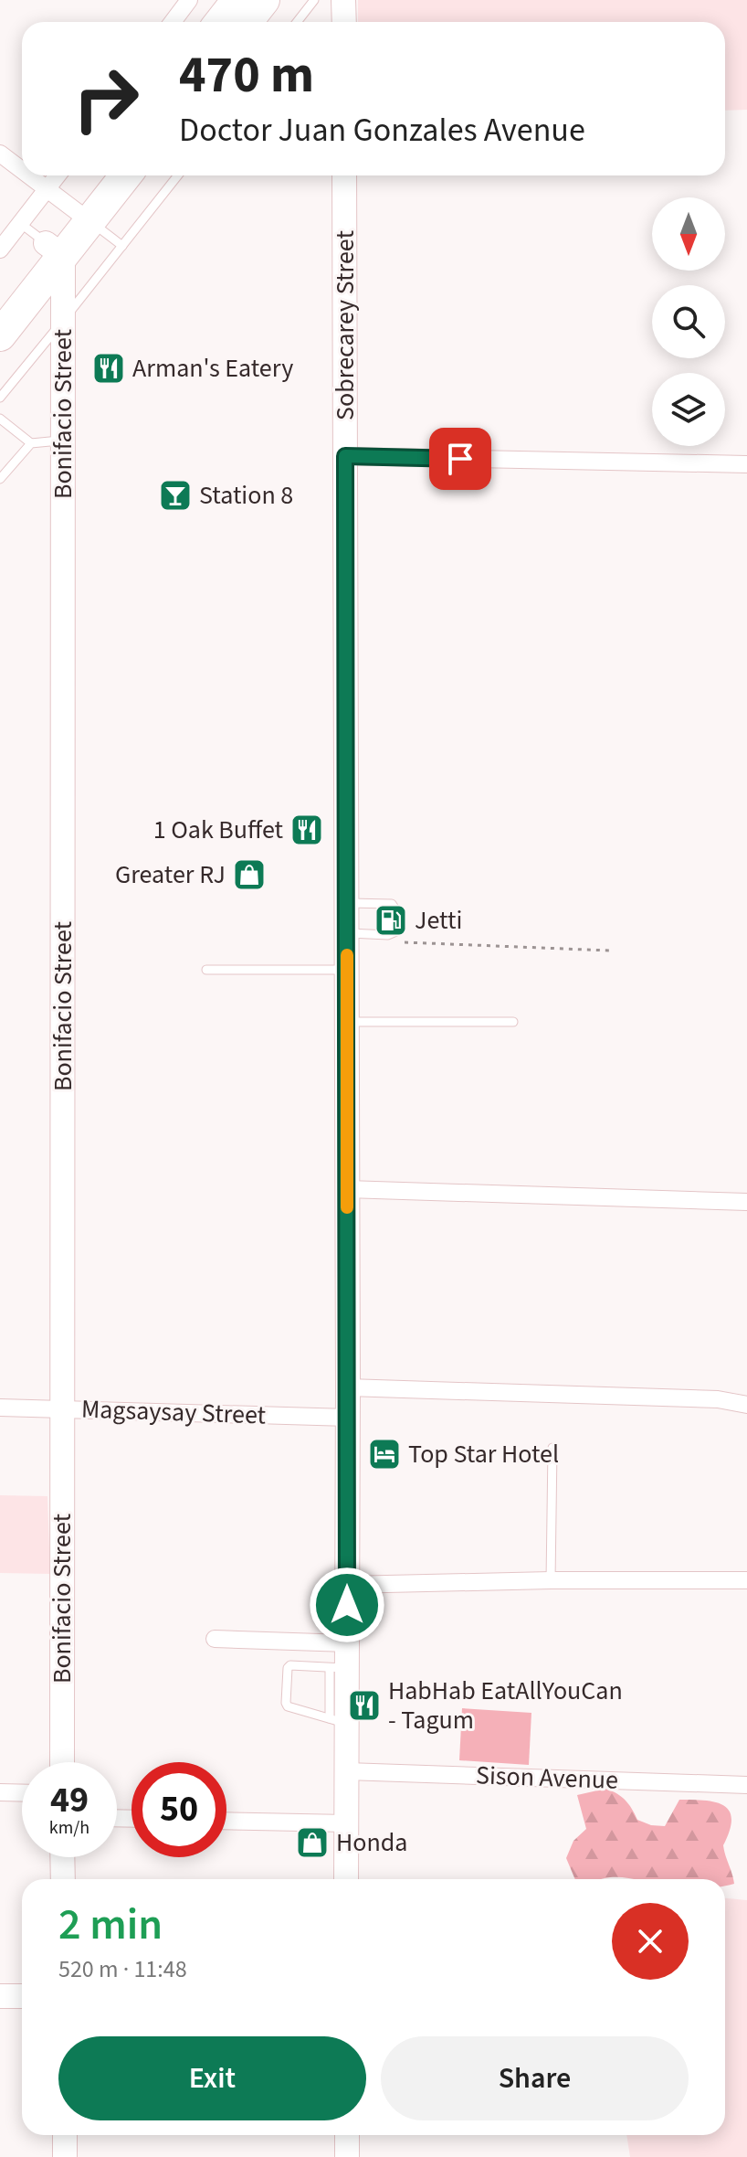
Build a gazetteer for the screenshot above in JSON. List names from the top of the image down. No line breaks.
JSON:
{"streets":{"main road":["Sobrecarey Street","Bonifacio Street"],"street":["Magsaysay Street","Sison Avenue"]},"crossings":[["Sobrecarey Street","Magsaysay Street"],["Sobrecarey Street","Sison Avenue"],["Bonifacio Street","Magsaysay Street"]],"places":{"restaurant":["Arman's Eatery","1 Oak Buffet","HabHab EatAllYouCan - Tagum"],"bar":["Station 8"],"shop":["Greater RJ","Honda"],"fuel station":["Jetti"],"hotel":["Top Star Hotel"]},"north":"bottom","page":{"turn":["470 m","Doctor Juan Gonzales Avenue"],"speed":"49 km/h","limit":"50","heading":["2 min","520 m · 11:48"],"buttons":["Exit","Share"]}}
